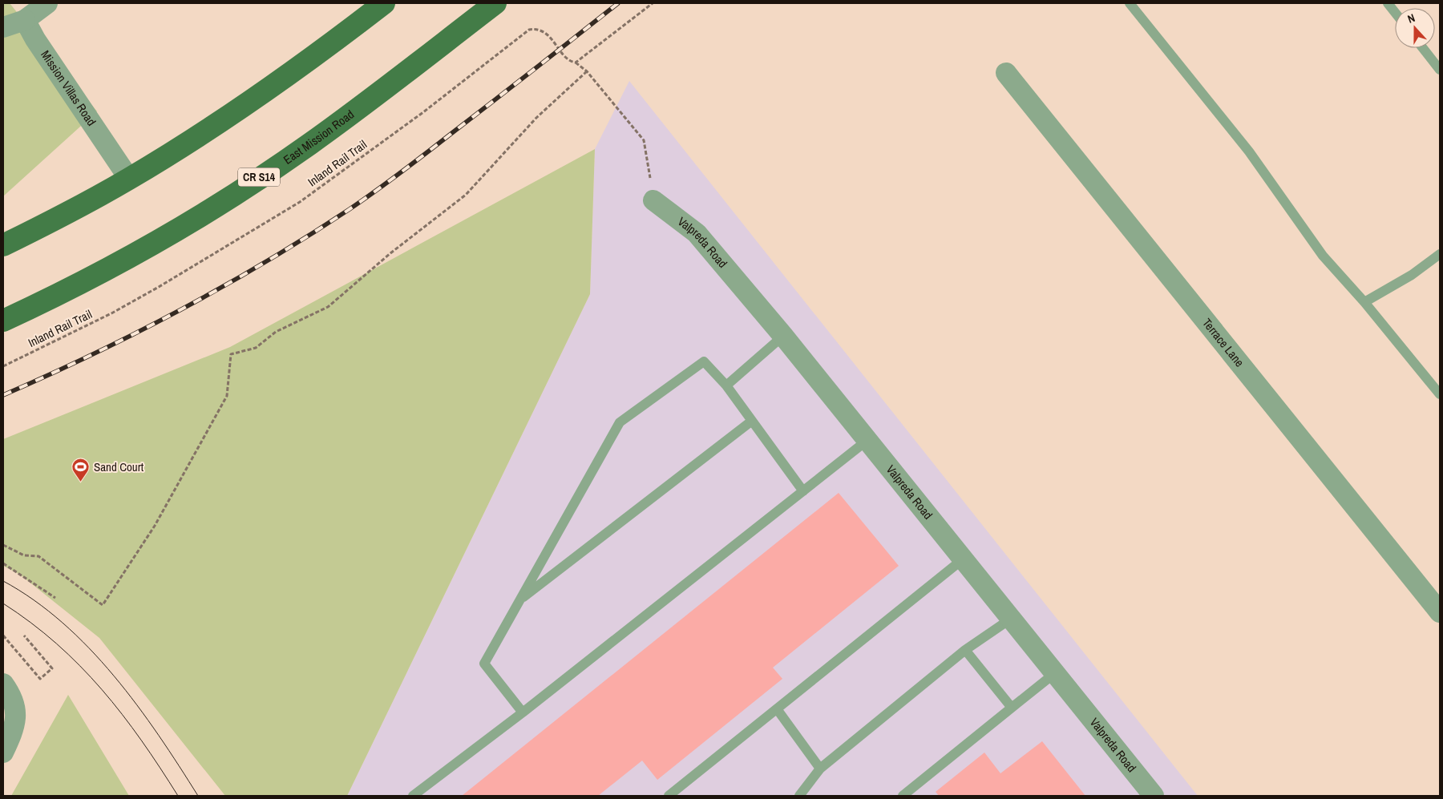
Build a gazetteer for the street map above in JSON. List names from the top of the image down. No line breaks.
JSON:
{"streets":{"main road":["East Mission Road","CR S14"],"street":["Mission Villas Road","Valpreda Road","Terrace Lane"],"path":["Inland Rail Trail"]},"crossings":[["Inland Rail Trail","Valpreda Road"]],"places":{"sports":["Sand Court"]},"north":"top"}
